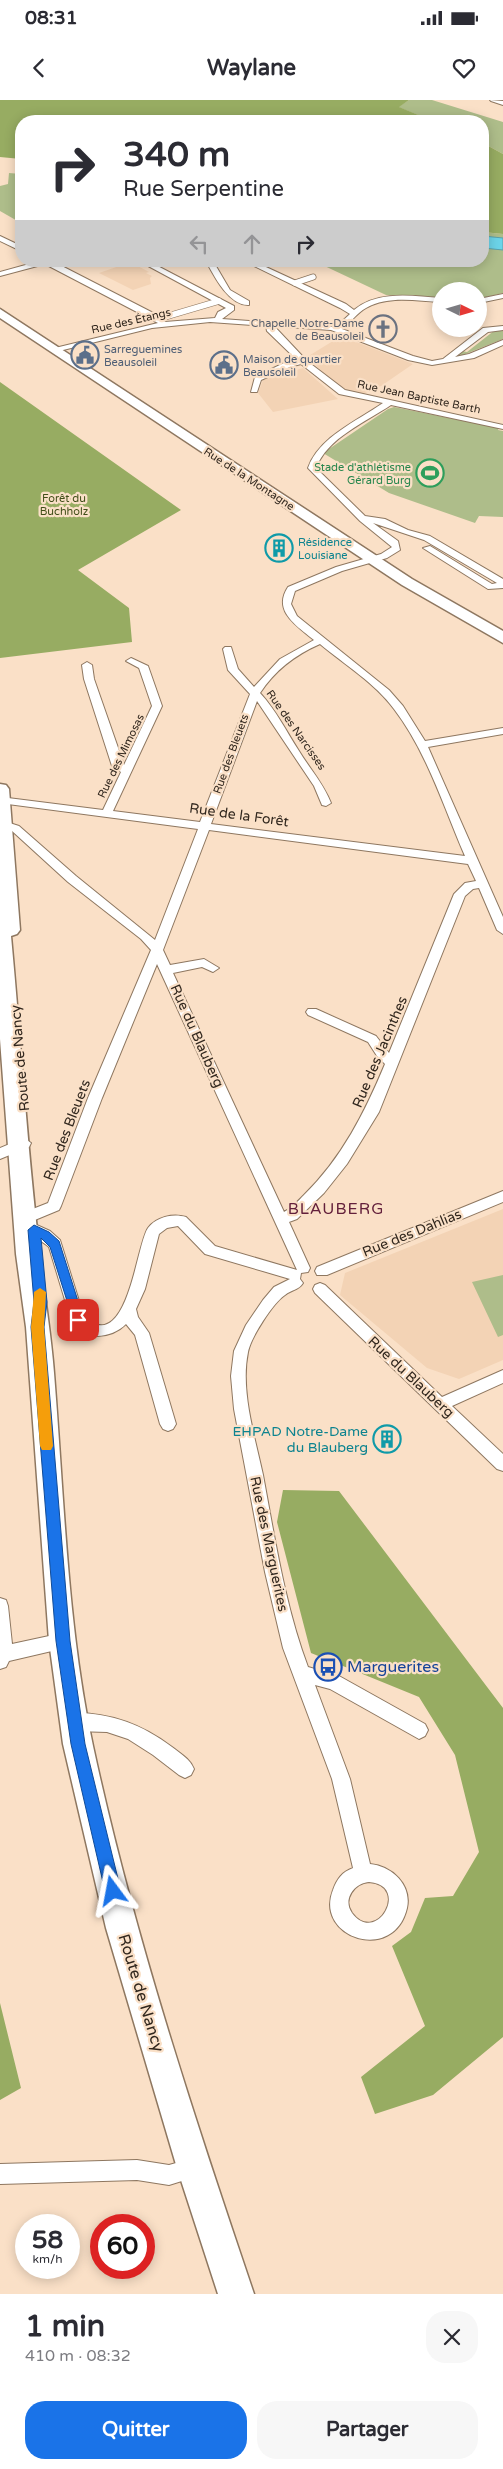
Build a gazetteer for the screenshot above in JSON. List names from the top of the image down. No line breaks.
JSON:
{"streets":{"main road":["Rue de la Montagne","Route de Nancy"],"street":["Rue des Étangs","Rue Jean Baptiste Barth","Rue des Narcisses","Rue des Bleuets","Rue des Mimosas","Rue de la Forêt","Rue du Blauberg","Rue des Jacinthes","Rue des Dahlias","Rue des Marguerites"]},"crossings":[["Rue des Étangs","Rue Jean Baptiste Barth"],["Rue des Étangs","Rue de la Montagne"],["Rue des Narcisses","Rue des Bleuets"],["Rue des Bleuets","Rue de la Forêt"],["Rue des Bleuets","Rue du Blauberg"],["Rue des Bleuets","Route de Nancy"],["Rue des Mimosas","Rue de la Forêt"],["Rue de la Forêt","Route de Nancy"],["Rue du Blauberg","Rue des Jacinthes"],["Rue du Blauberg","Route de Nancy"],["Rue du Blauberg","Rue des Dahlias"],["Rue du Blauberg","Rue des Marguerites"],["Rue des Dahlias","Rue des Marguerites"]],"districts":["BLAUBERG"],"parks":["Forêt du Buchholz"],"places":{"church":["Chapelle Notre-Dame de Beausoleil"],"public building":["Sarreguemines Beausoleil","Maison de quartier Beausoleil"],"sports":["Stade d'athlétisme Gérard Burg"],"building":["Résidence Louisiane","EHPAD Notre-Dame du Blauberg"],"bus stop":["Marguerites"]},"north":"right","page":{"status":"08:31","header":"Waylane","turn":["340 m","Rue Serpentine"],"speed":"58 km/h","limit":"60","heading":["1 min","410 m · 08:32"],"buttons":["Quitter","Partager"]}}
